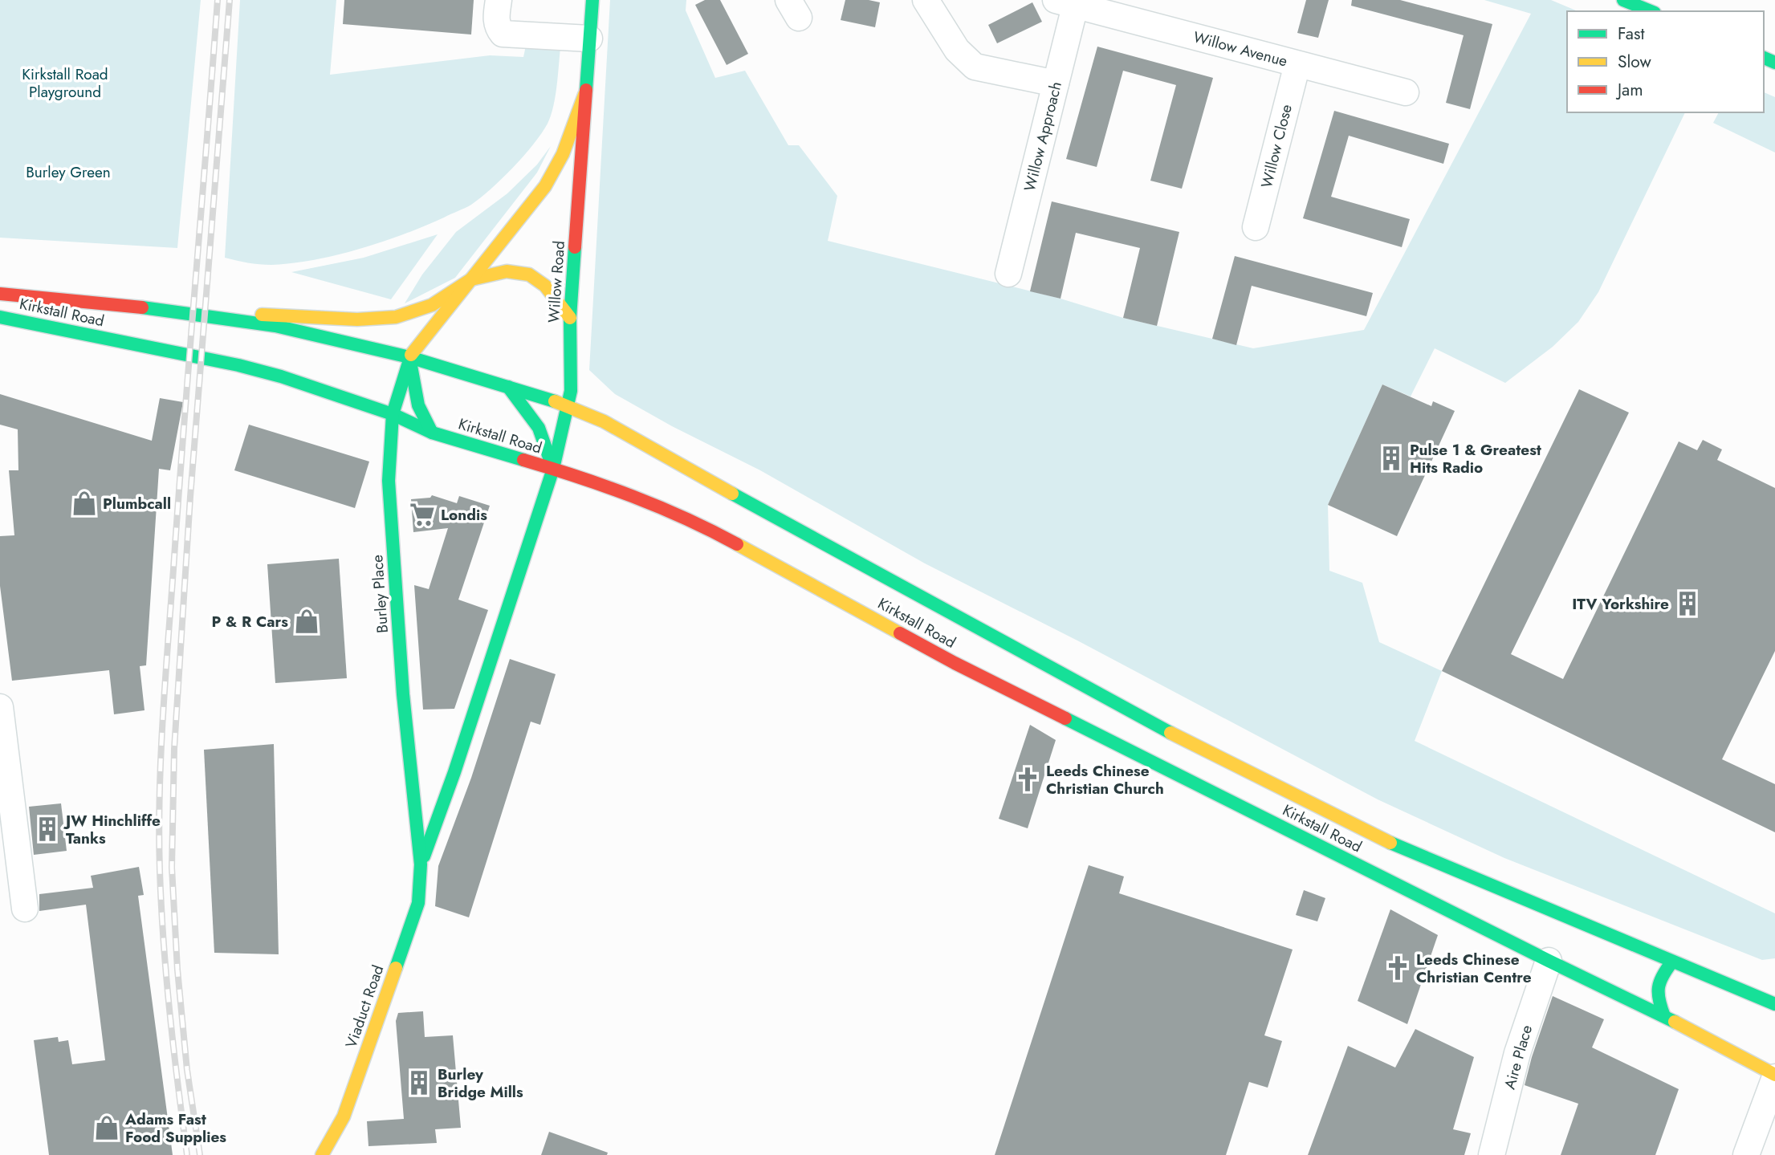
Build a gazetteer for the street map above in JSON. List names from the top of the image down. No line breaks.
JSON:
{"streets":{"main road":["Willow Road","Kirkstall Road","Burley Place","Viaduct Road"],"street":["Willow Avenue","Willow Approach","Willow Close","Aire Place"]},"crossings":[["Willow Avenue","Willow Approach"],["Willow Avenue","Willow Close"],["Willow Road","Kirkstall Road"],["Willow Road","Burley Place"],["Kirkstall Road","Burley Place"],["Kirkstall Road","Aire Place"],["Burley Place","Viaduct Road"]],"parks":["Kirkstall Road Playground","Burley Green"],"places":{"building":["Pulse 1 & Greatest Hits Radio","ITV Yorkshire","JW Hinchliffe Tanks","Burley Bridge Mills"],"shop":["Plumbcall","P & R Cars","Adams Fast Food Supplies"],"supermarket":["Londis"],"church":["Leeds Chinese Christian Church","Leeds Chinese Christian Centre"]},"legend":["Fast","Slow","Jam"]}
